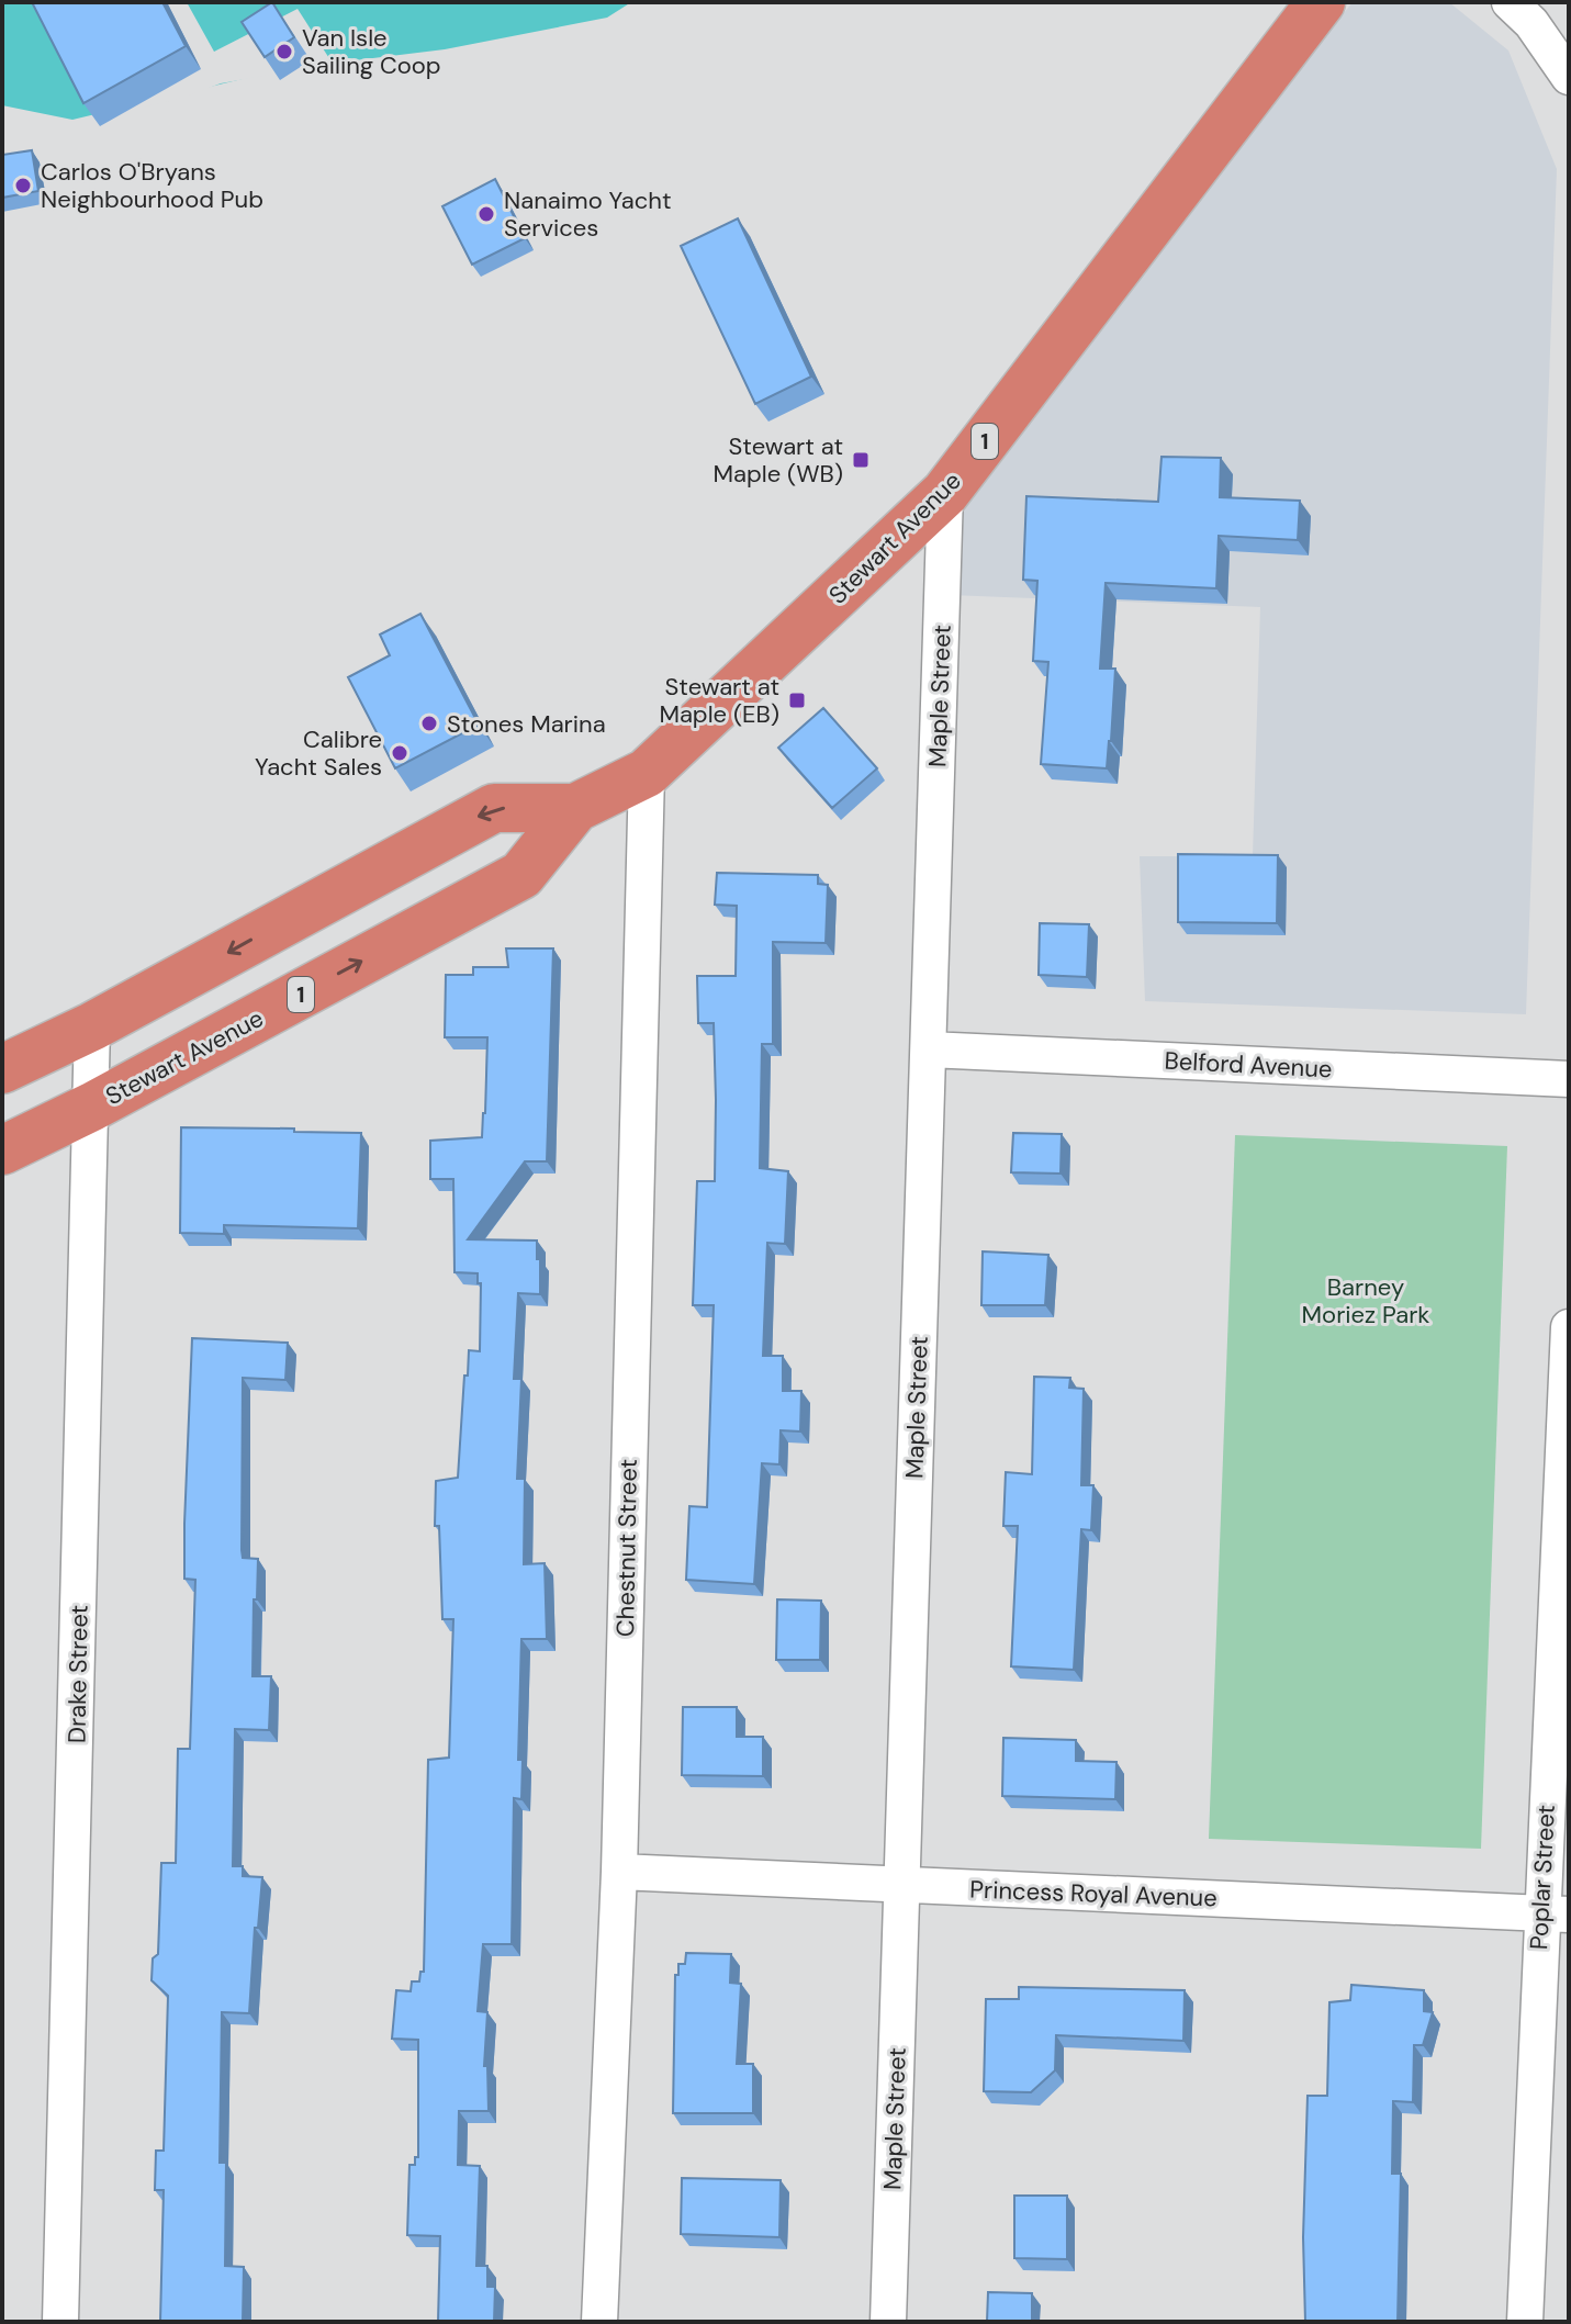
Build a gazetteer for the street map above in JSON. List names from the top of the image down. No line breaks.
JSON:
{"streets":{"highway":["1","Stewart Avenue"],"street":["Maple Street","Belford Avenue","Chestnut Street","Drake Street","Poplar Street","Princess Royal Avenue"]},"crossings":[["Stewart Avenue","Maple Street"],["Stewart Avenue","Chestnut Street"],["Stewart Avenue","Drake Street"],["Maple Street","Belford Avenue"],["Maple Street","Princess Royal Avenue"],["Chestnut Street","Princess Royal Avenue"],["Poplar Street","Princess Royal Avenue"]],"parks":["Barney Moriez Park"],"places":{"other":["Van Isle Sailing Coop","Carlos O'Bryans Neighbourhood Pub","Nanaimo Yacht Services","Stones Marina","Calibre Yacht Sales"],"transit":["Stewart at Maple (WB)","Stewart at Maple (EB)"]}}
